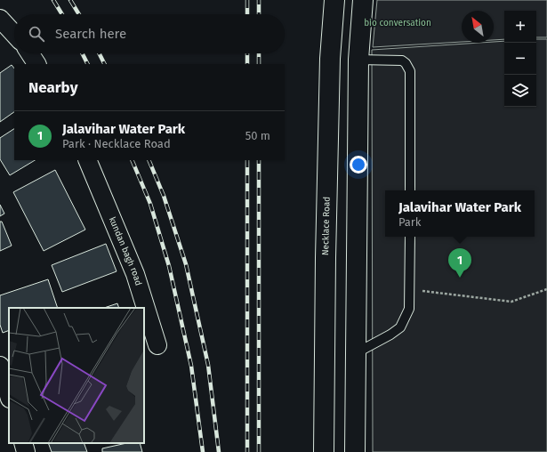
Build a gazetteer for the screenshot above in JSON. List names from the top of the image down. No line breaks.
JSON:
{"streets":{"main road":["Necklace Road"],"street":["kundan bagh road"]},"parks":["bio conversation"],"north":"top left","page":{"map_buttons":["+","−"],"search":"Search here","heading":"Nearby","list":[{"mark":"1","name":"Jalavihar Water Park","note":"Park · Necklace Road","value":"50 m"}],"popup":["Jalavihar Water Park","Park"],"pins":"1"}}
